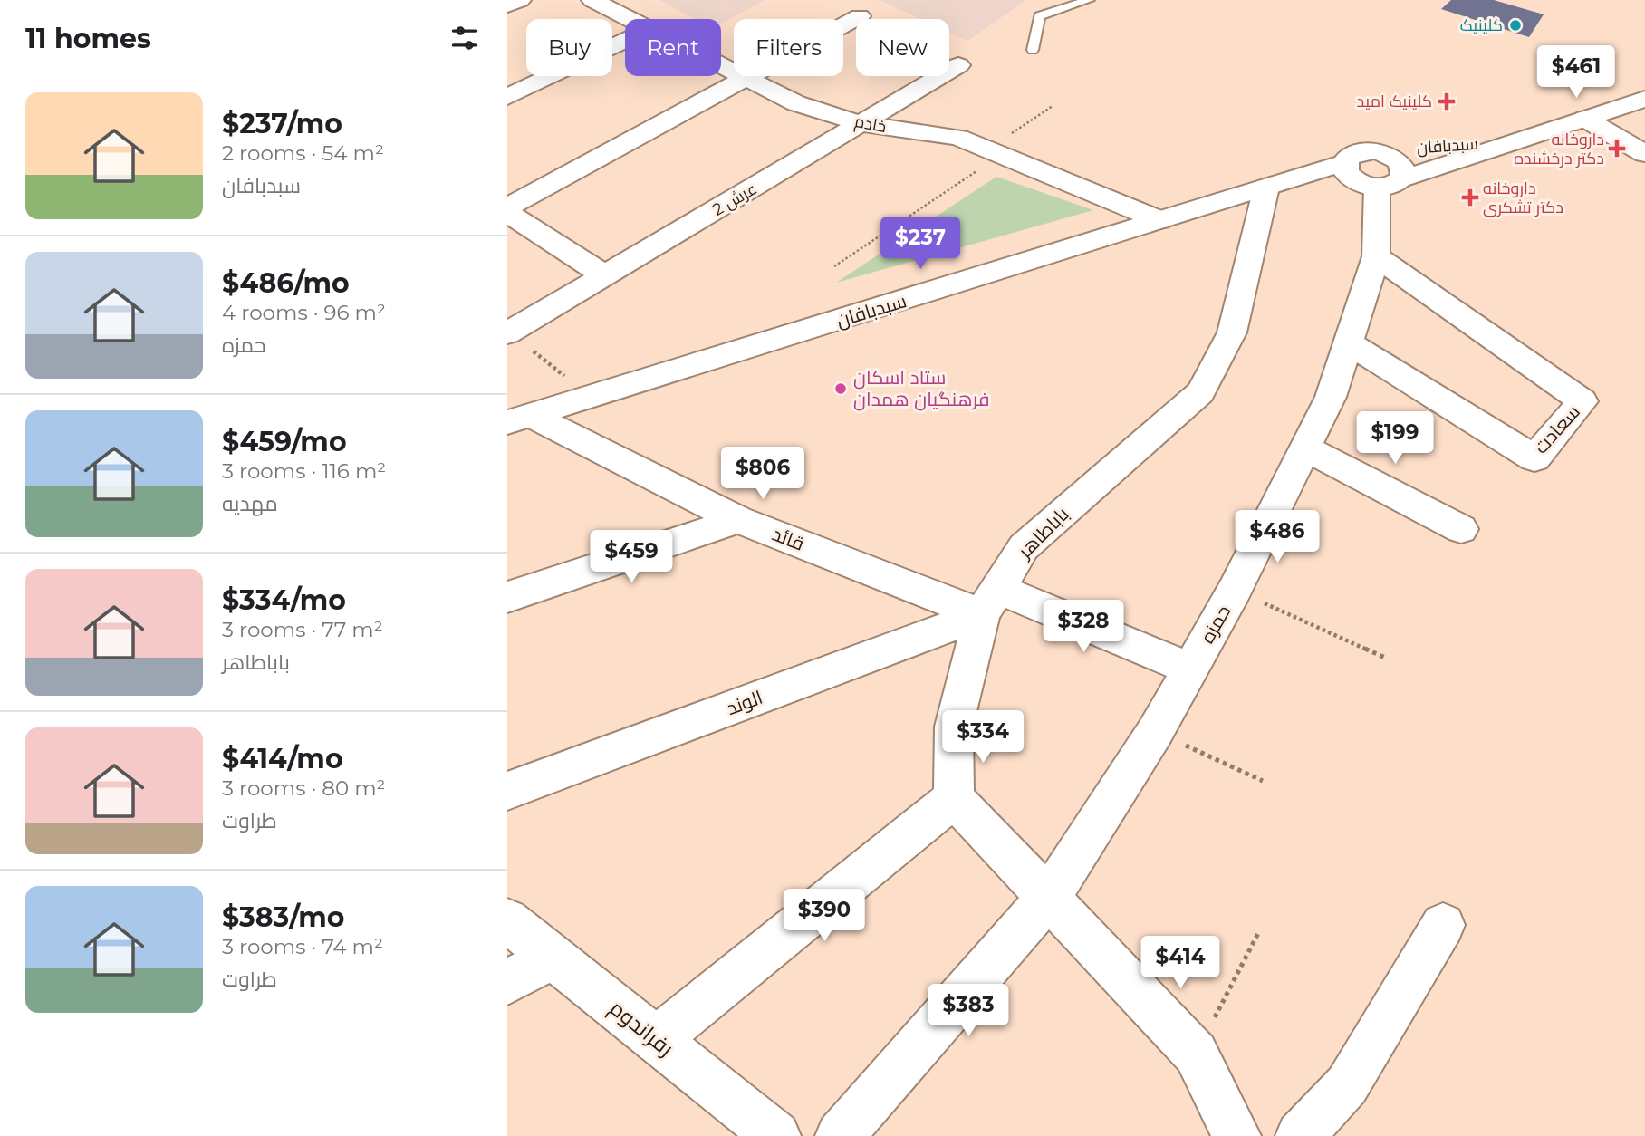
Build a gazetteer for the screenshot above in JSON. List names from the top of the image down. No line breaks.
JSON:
{"streets":{"street":["خادم","سبدبافان","عرش 2","سعادت","باباطاهر","قائد","حمزه","الوند","رفراندوم"]},"crossings":[["خادم","سبدبافان"],["خادم","عرش 2"],["سبدبافان","باباطاهر"],["سبدبافان","قائد"],["سبدبافان","حمزه"],["سعادت","حمزه"],["باباطاهر","قائد"],["باباطاهر","الوند"],["قائد","حمزه"],["قائد","الوند"]],"places":{"other":["کلینیک","ستاد اسکان فرهنگیان همدان"],"health":["کلینیک امید","داروخانه دکتر درخشنده","داروخانه دکتر تشکری"]},"page":{"heading":"11 homes","chip":["Buy","Rent","Filters","New"],"price":["$461","$237","$199","$806","$486","$459","$328","$334","$390","$414","$383"],"list":[{"name":"$237/mo","note":"2 rooms · 54 m² · سبدبافان"},{"name":"$486/mo","note":"4 rooms · 96 m² · حمزه"},{"name":"$459/mo","note":"3 rooms · 116 m² · مهدیه"},{"name":"$334/mo","note":"3 rooms · 77 m² · باباطاهر"},{"name":"$414/mo","note":"3 rooms · 80 m² · طراوت"},{"name":"$383/mo","note":"3 rooms · 74 m² · طراوت"}]}}
